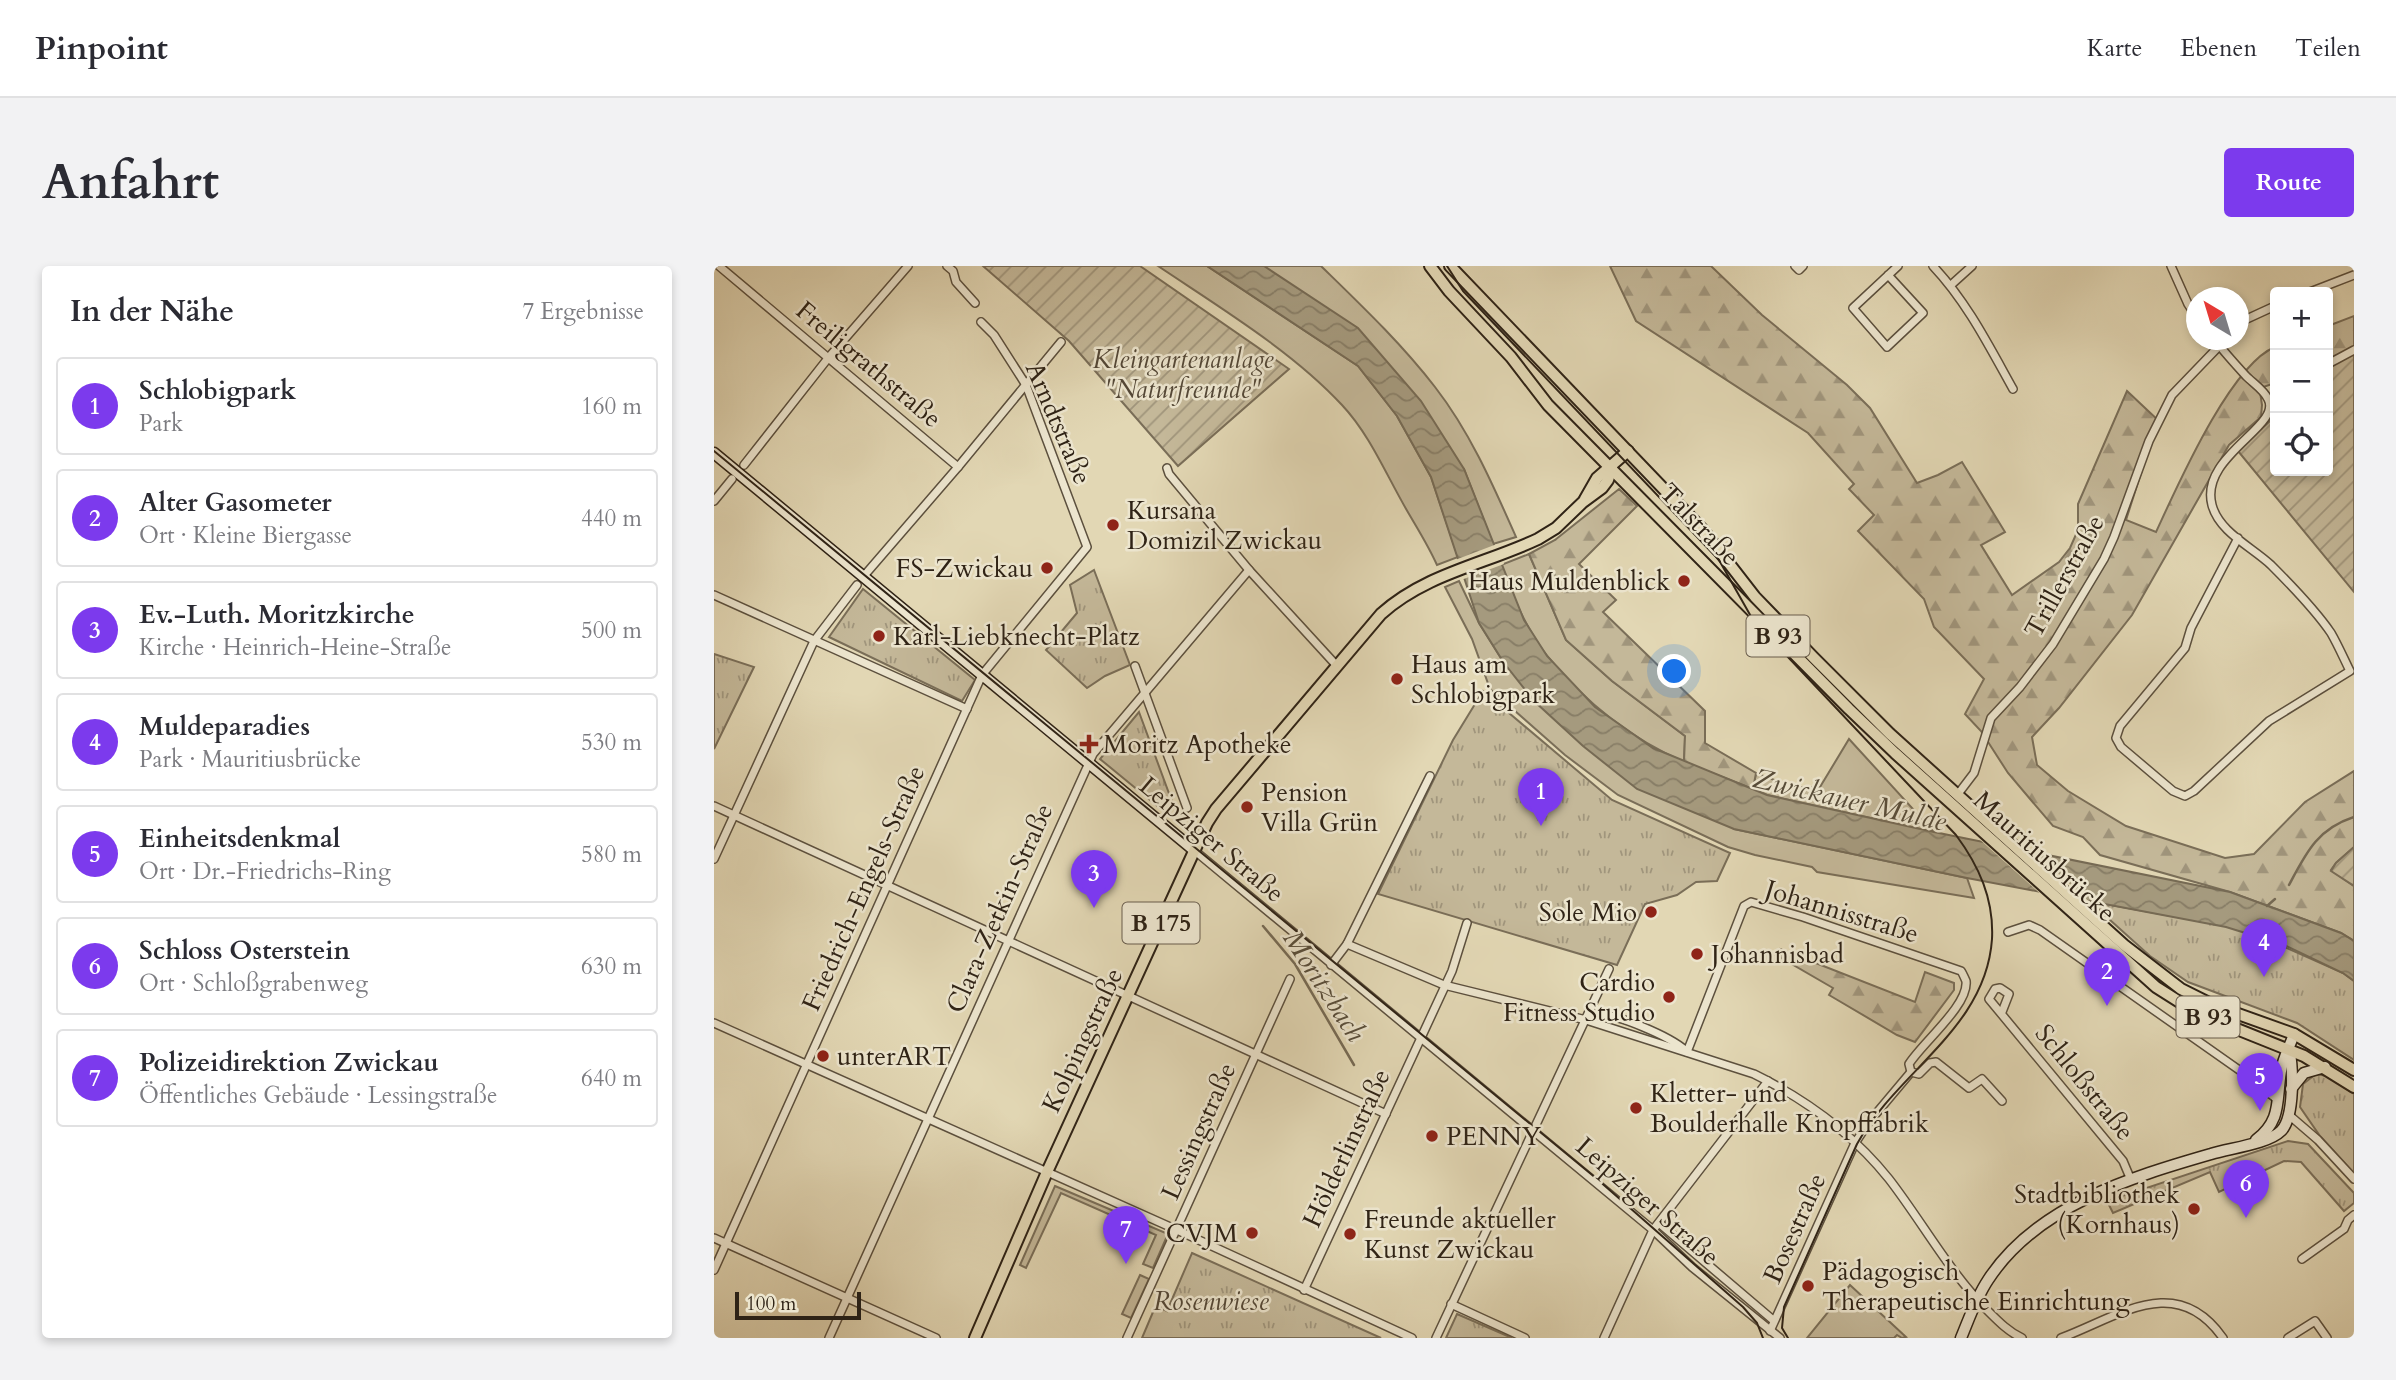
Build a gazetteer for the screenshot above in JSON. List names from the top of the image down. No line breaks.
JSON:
{"streets":{"main road":["Talstraße","B 93","Leipziger Straße","Mauritiusbrücke","B 175","Kolpingstraße"],"street":["Freiligrathstraße","Arndtstraße","Trillerstraße","Friedrich-Engels-Straße","Clara-Zetkin-Straße","Johannisstraße","Schloßstraße","Lessingstraße","Hölderlinstraße","Bosestraße"]},"crossings":[["Arndtstraße","Friedrich-Engels-Straße"],["Talstraße","Trillerstraße"],["Talstraße","Mauritiusbrücke"],["Talstraße","B 175"],["Talstraße","Kolpingstraße"],["Trillerstraße","Mauritiusbrücke"],["B 93","Mauritiusbrücke"],["Leipziger Straße","Friedrich-Engels-Straße"],["Leipziger Straße","Clara-Zetkin-Straße"],["Leipziger Straße","Kolpingstraße"],["Leipziger Straße","Hölderlinstraße"],["Leipziger Straße","Bosestraße"],["Johannisstraße","Bosestraße"],["B 175","Kolpingstraße"]],"water":["Zwickauer Mulde","Moritzbach"],"parks":["Kleingartenanlage \"Naturfreunde\"","Rosenwiese"],"places":{"other":["Kursana Domizil Zwickau","FS-Zwickau","Haus Muldenblick","Karl-Liebknecht-Platz","Haus am Schlobigpark","Pension Villa Grün","Sole Mio","Johannisbad","Cardio Fitness Studio","unterART","Kletter- und Boulderhalle Knopffabrik","PENNY","Stadtbibliothek (Kornhaus)","CVJM","Freunde aktueller Kunst Zwickau","Pädagogisch Therapeutische Einrichtung"],"health":["Moritz Apotheke"]},"scale_bar":"100 m","north":"top left","page":{"header":"Pinpoint","nav":["Karte","Ebenen","Teilen"],"buttons":"Route","title":"Anfahrt","heading":["In der Nähe","7 Ergebnisse"],"map_buttons":["+","−"],"list":[{"mark":"1","name":"Schlobigpark","note":"Park","value":"160 m"},{"mark":"2","name":"Alter Gasometer","note":"Ort · Kleine Biergasse","value":"440 m"},{"mark":"3","name":"Ev.-Luth. Moritzkirche","note":"Kirche · Heinrich-Heine-Straße","value":"500 m"},{"mark":"4","name":"Muldeparadies","note":"Park · Mauritiusbrücke","value":"530 m"},{"mark":"5","name":"Einheitsdenkmal","note":"Ort · Dr.-Friedrichs-Ring","value":"580 m"},{"mark":"6","name":"Schloss Osterstein","note":"Ort · Schloßgrabenweg","value":"630 m"},{"mark":"7","name":"Polizeidirektion Zwickau","note":"Öffentliches Gebäude · Lessingstraße","value":"640 m"}],"pins":["1","3","4","2","5","6","7"],"scale":"100 m"}}
